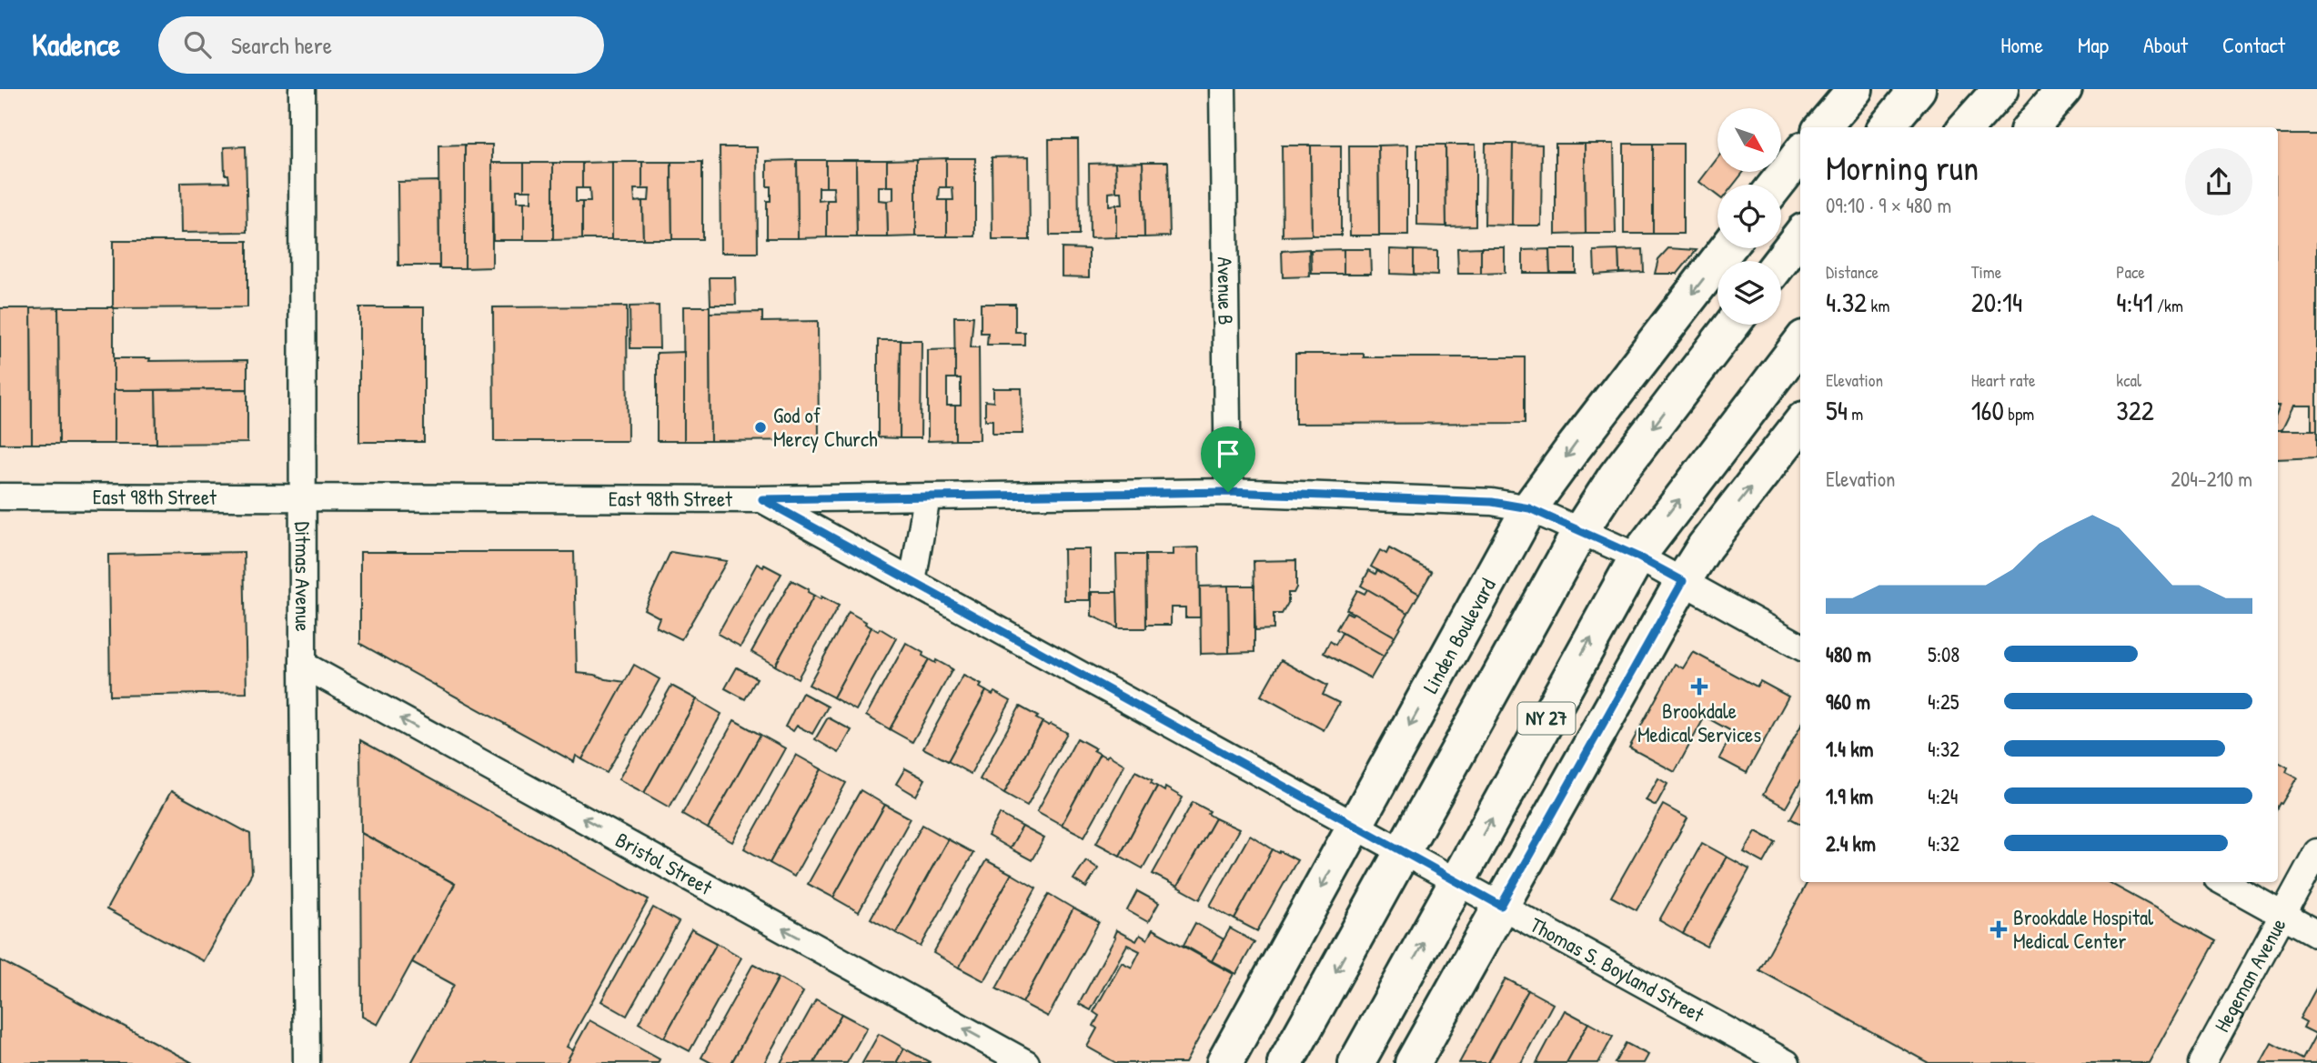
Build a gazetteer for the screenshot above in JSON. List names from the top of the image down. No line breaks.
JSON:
{"streets":{"main road":["Linden Boulevard","NY 27"],"street":["Avenue B","East 98th Street","Ditmas Avenue","Bristol Street","Thomas S. Boyland Street","Hegeman Avenue"]},"crossings":[["Avenue B","East 98th Street"],["East 98th Street","Ditmas Avenue"],["East 98th Street","Linden Boulevard"],["East 98th Street","NY 27"],["East 98th Street","Thomas S. Boyland Street"],["Ditmas Avenue","Bristol Street"],["Linden Boulevard","Thomas S. Boyland Street"],["NY 27","Thomas S. Boyland Street"]],"one_way":["Bristol Street"],"places":{"other":["God of Mercy Church"],"health":["Brookdale Medical Services","Brookdale Hospital Medical Center"]},"north":"bottom right","page":{"header":"Kadence","search":"Search here","nav":["Home","Map","About","Contact"],"heading":["Morning run","09:10 · 9 × 480 m"],"stats":[["Distance","4.32 km"],["Time","20:14"],["Pace","4:41 /km"],["Elevation","54 m"],["Heart rate","160 bpm"],["kcal","322"]],"chart":["Elevation","204–210 m"],"list":[{"name":"480 m","note":"5:08"},{"name":"960 m","note":"4:25"},{"name":"1.4 km","note":"4:32"},{"name":"1.9 km","note":"4:24"},{"name":"2.4 km","note":"4:32"}]}}
